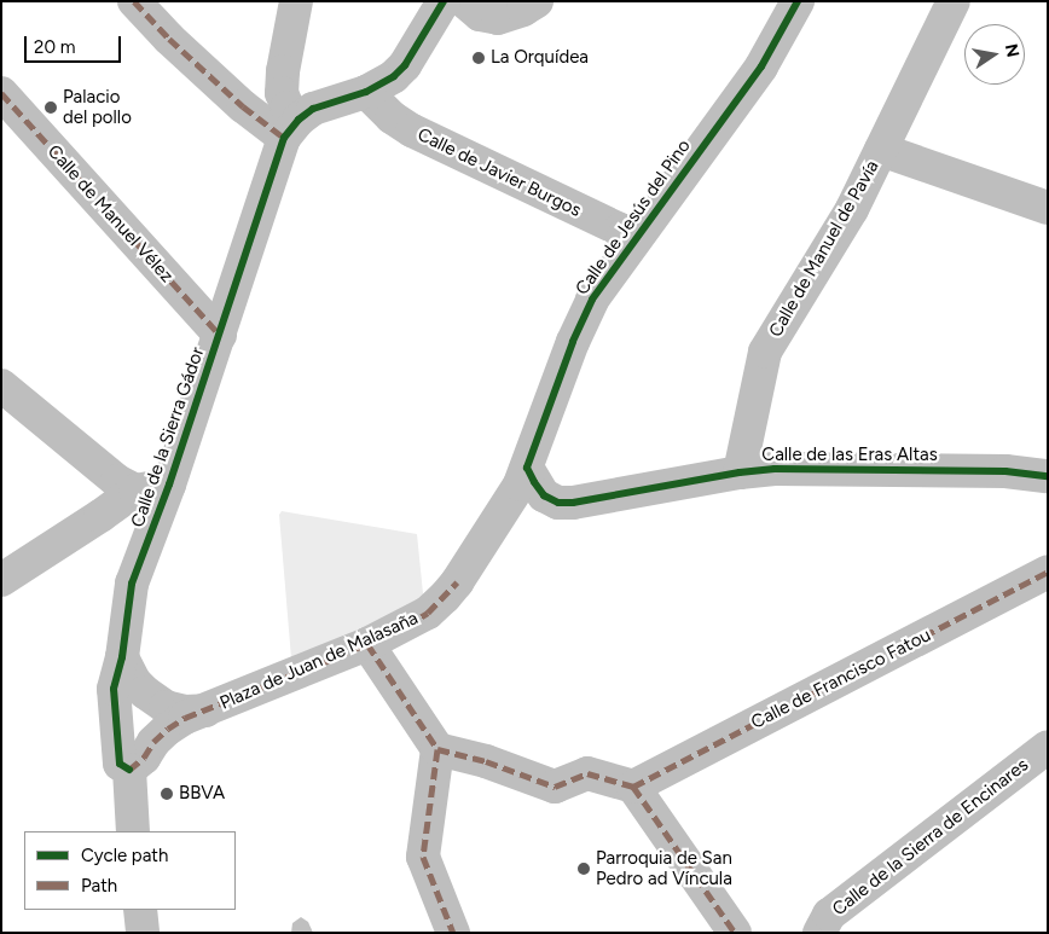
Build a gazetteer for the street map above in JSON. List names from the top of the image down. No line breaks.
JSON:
{"streets":{"street":["Calle de Javier Burgos","Calle de Manuel Vélez","Calle de Jesús del Pino","Calle de Manuel de Pavía","Calle de la Sierra Gádor","Calle de las Eras Altas","Plaza de Juan de Malasaña","Calle de Francisco Fatou","Calle de la Sierra de Encinares"]},"crossings":[["Calle de Javier Burgos","Calle de Jesús del Pino"],["Calle de Manuel Vélez","Calle de la Sierra Gádor"],["Calle de Jesús del Pino","Calle de las Eras Altas"],["Calle de Jesús del Pino","Plaza de Juan de Malasaña"],["Calle de Manuel de Pavía","Calle de las Eras Altas"],["Calle de la Sierra Gádor","Plaza de Juan de Malasaña"],["Calle de las Eras Altas","Plaza de Juan de Malasaña"]],"places":["La Orquídea","Palacio del pollo","BBVA","Parroquia de San Pedro ad Víncula"],"legend":["Cycle path","Path"],"scale_bar":"20 m","north":"right"}
